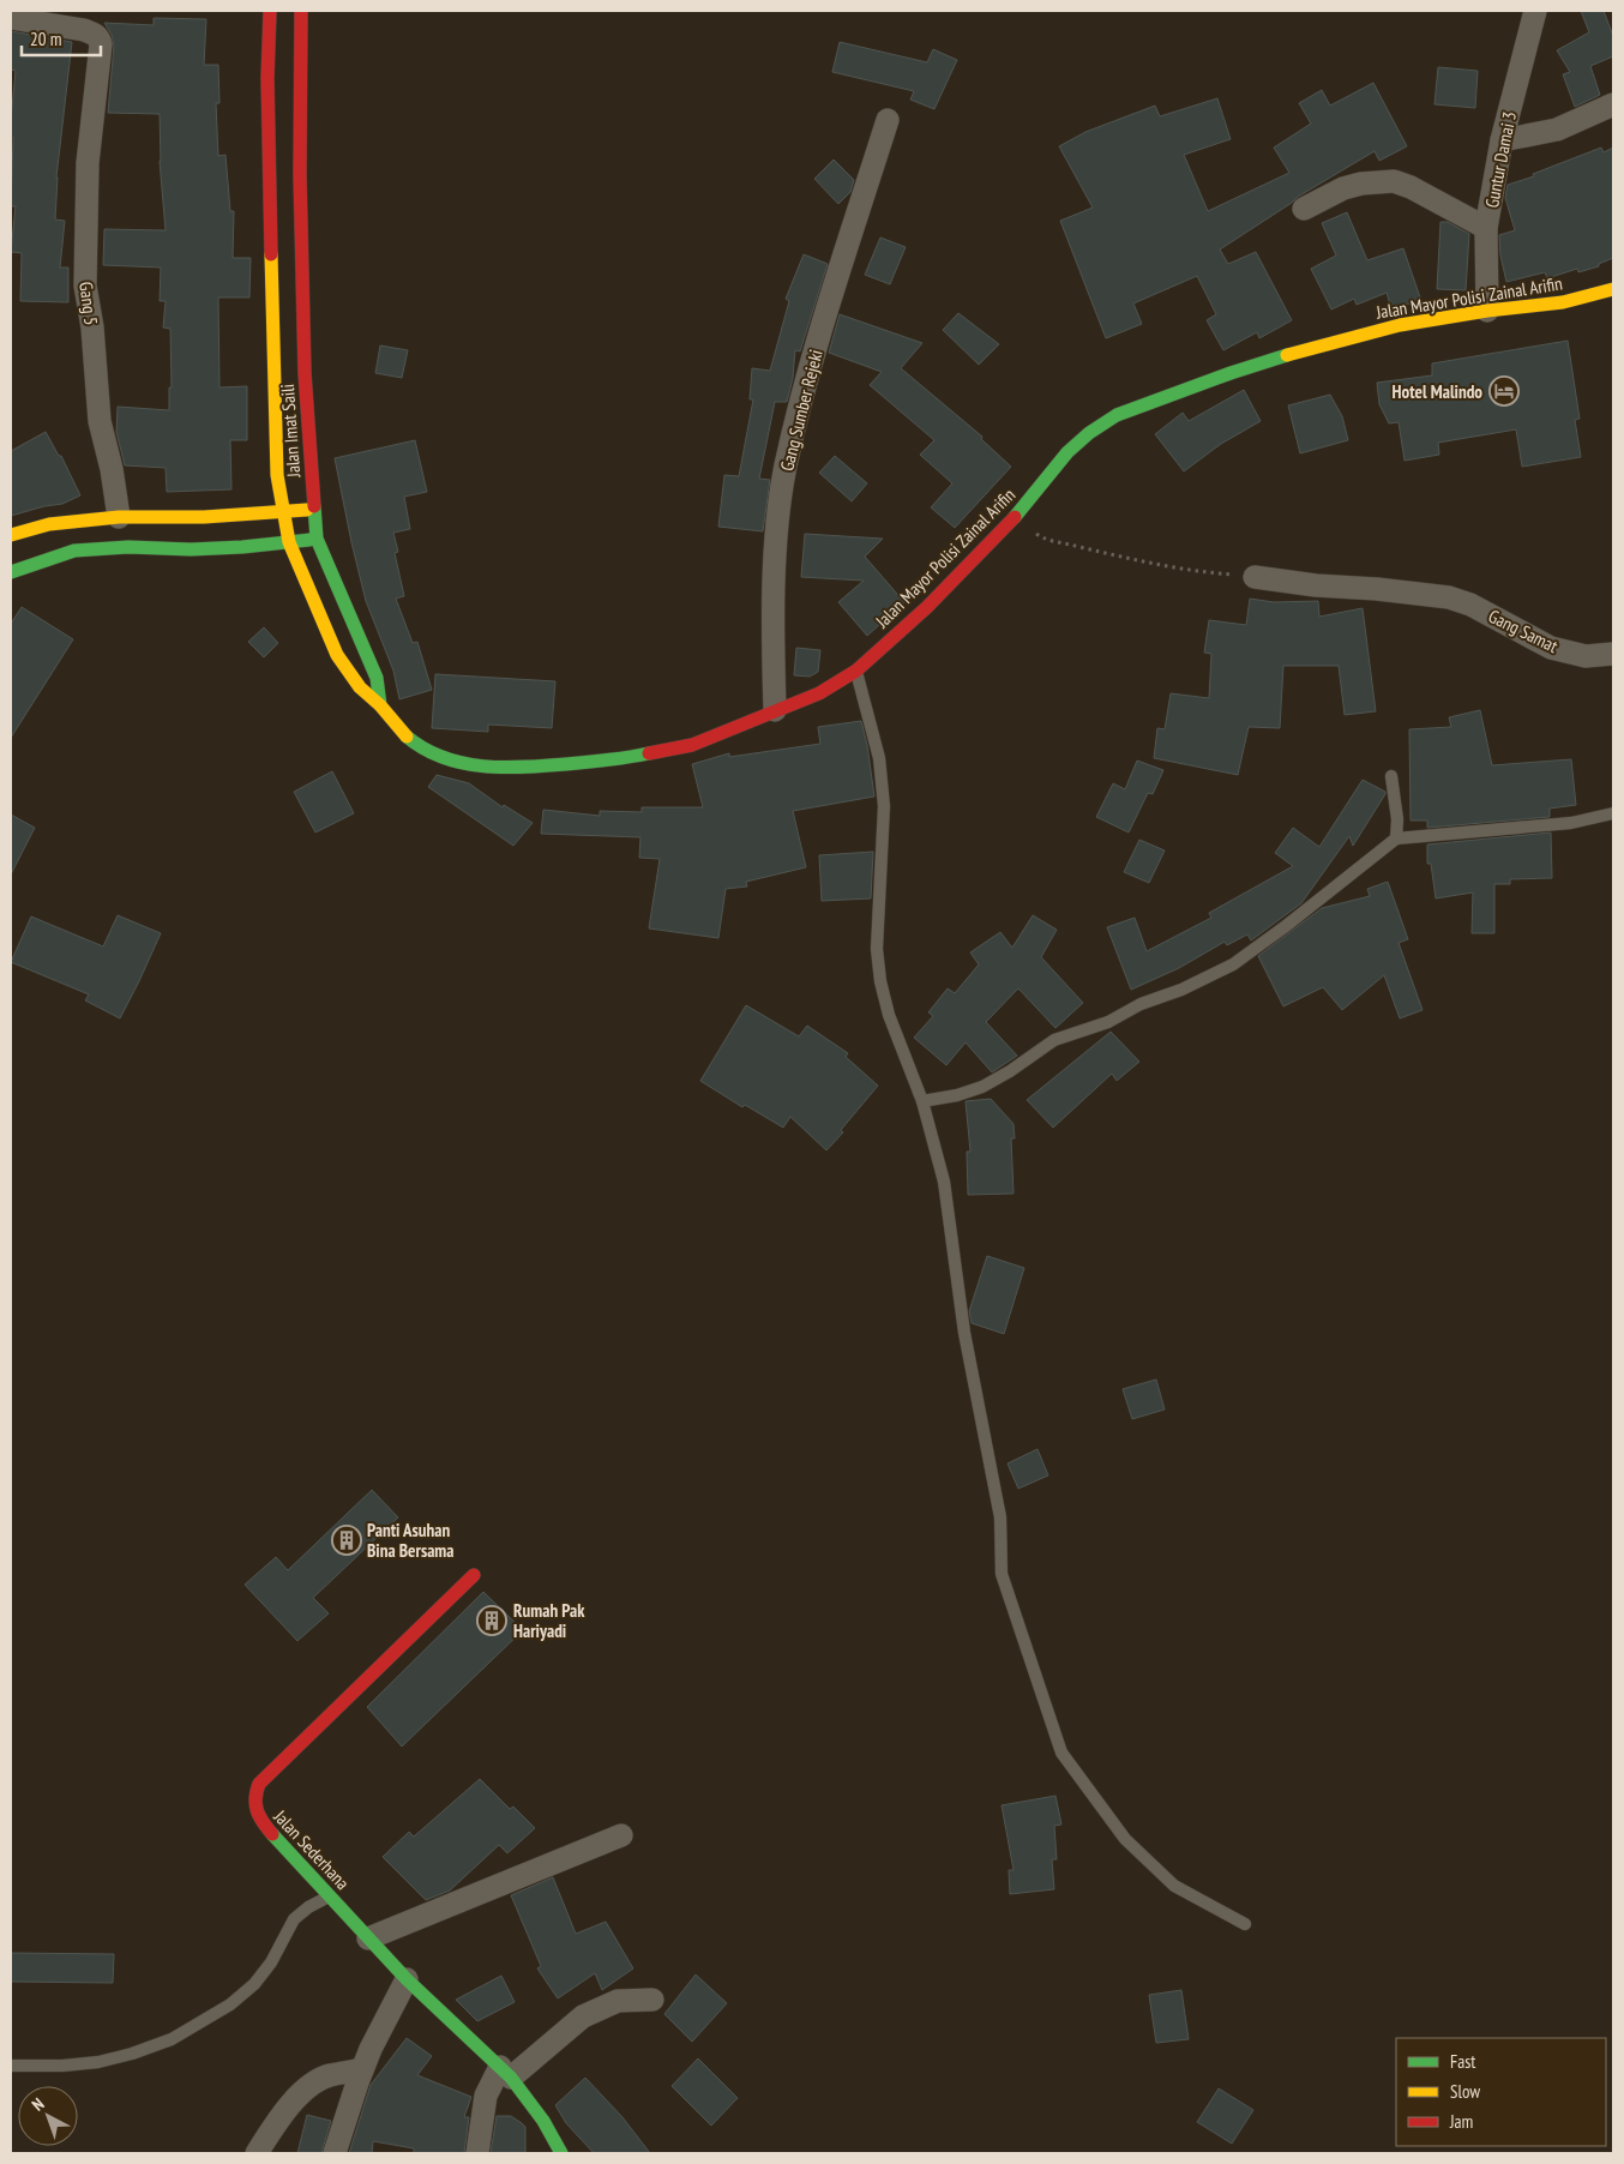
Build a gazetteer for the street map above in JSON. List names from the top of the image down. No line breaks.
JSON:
{"streets":{"main road":["Jalan Mayor Polisi Zainal Arifin","Jalan Imat Saili","Jalan Sederhana"],"street":["Guntur Damai 3","Gang 5","Gang Sumber Rejeki","Gang Samat"]},"crossings":[["Guntur Damai 3","Jalan Mayor Polisi Zainal Arifin"],["Jalan Mayor Polisi Zainal Arifin","Gang Sumber Rejeki"],["Jalan Mayor Polisi Zainal Arifin","Jalan Imat Saili"]],"places":{"hotel":["Hotel Malindo"],"building":["Panti Asuhan Bina Bersama","Rumah Pak Hariyadi"]},"legend":["Fast","Slow","Jam"],"scale_bar":"20 m","north":"top left"}
